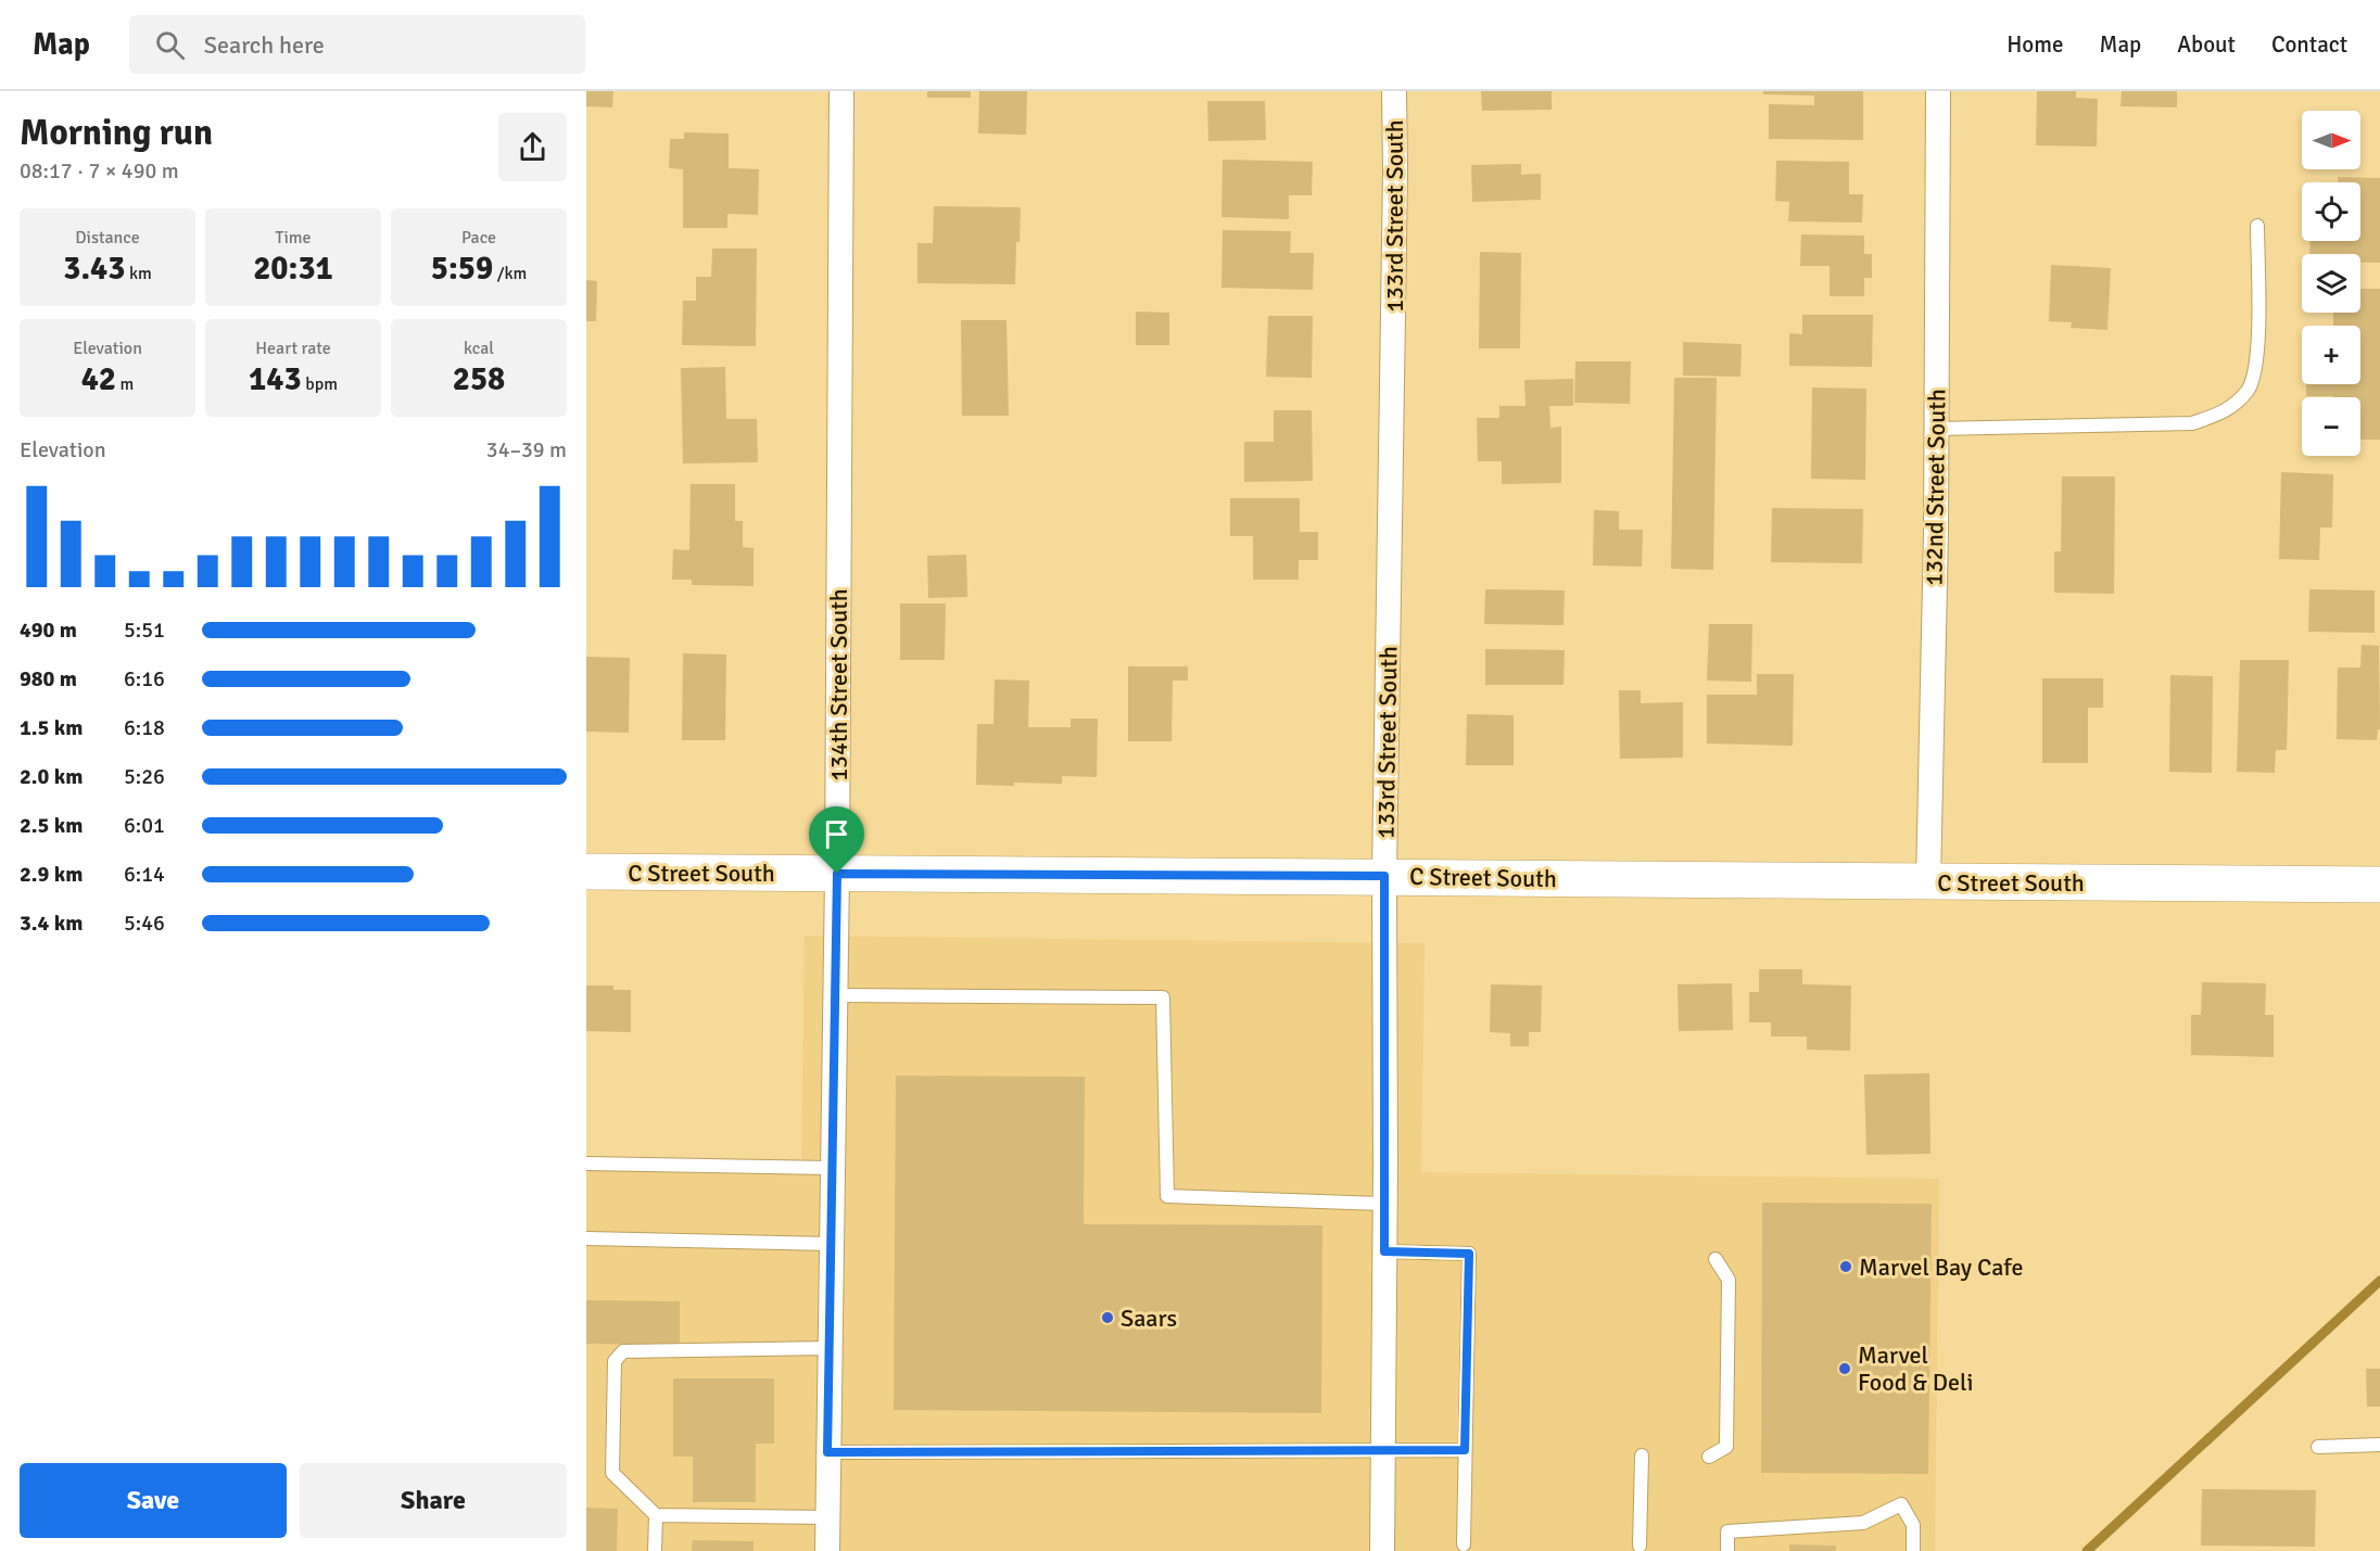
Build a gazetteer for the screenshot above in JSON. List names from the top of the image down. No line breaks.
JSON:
{"streets":{"street":["133rd Street South","132nd Street South","134th Street South","C Street South"]},"crossings":[["133rd Street South","C Street South"],["132nd Street South","C Street South"],["134th Street South","C Street South"]],"places":["Marvel Bay Cafe","Saars","Marvel Food & Deli"],"north":"right","page":{"header":"Map","search":"Search here","nav":["Home","Map","About","Contact"],"heading":["Morning run","08:17 · 7 × 490 m"],"map_buttons":["+","−"],"stats":[["Distance","3.43 km"],["Time","20:31"],["Pace","5:59 /km"],["Elevation","42 m"],["Heart rate","143 bpm"],["kcal","258"]],"chart":["Elevation","34–39 m"],"list":[{"name":"490 m","note":"5:51"},{"name":"980 m","note":"6:16"},{"name":"1.5 km","note":"6:18"},{"name":"2.0 km","note":"5:26"},{"name":"2.5 km","note":"6:01"},{"name":"2.9 km","note":"6:14"},{"name":"3.4 km","note":"5:46"}],"buttons":["Save","Share"]}}
